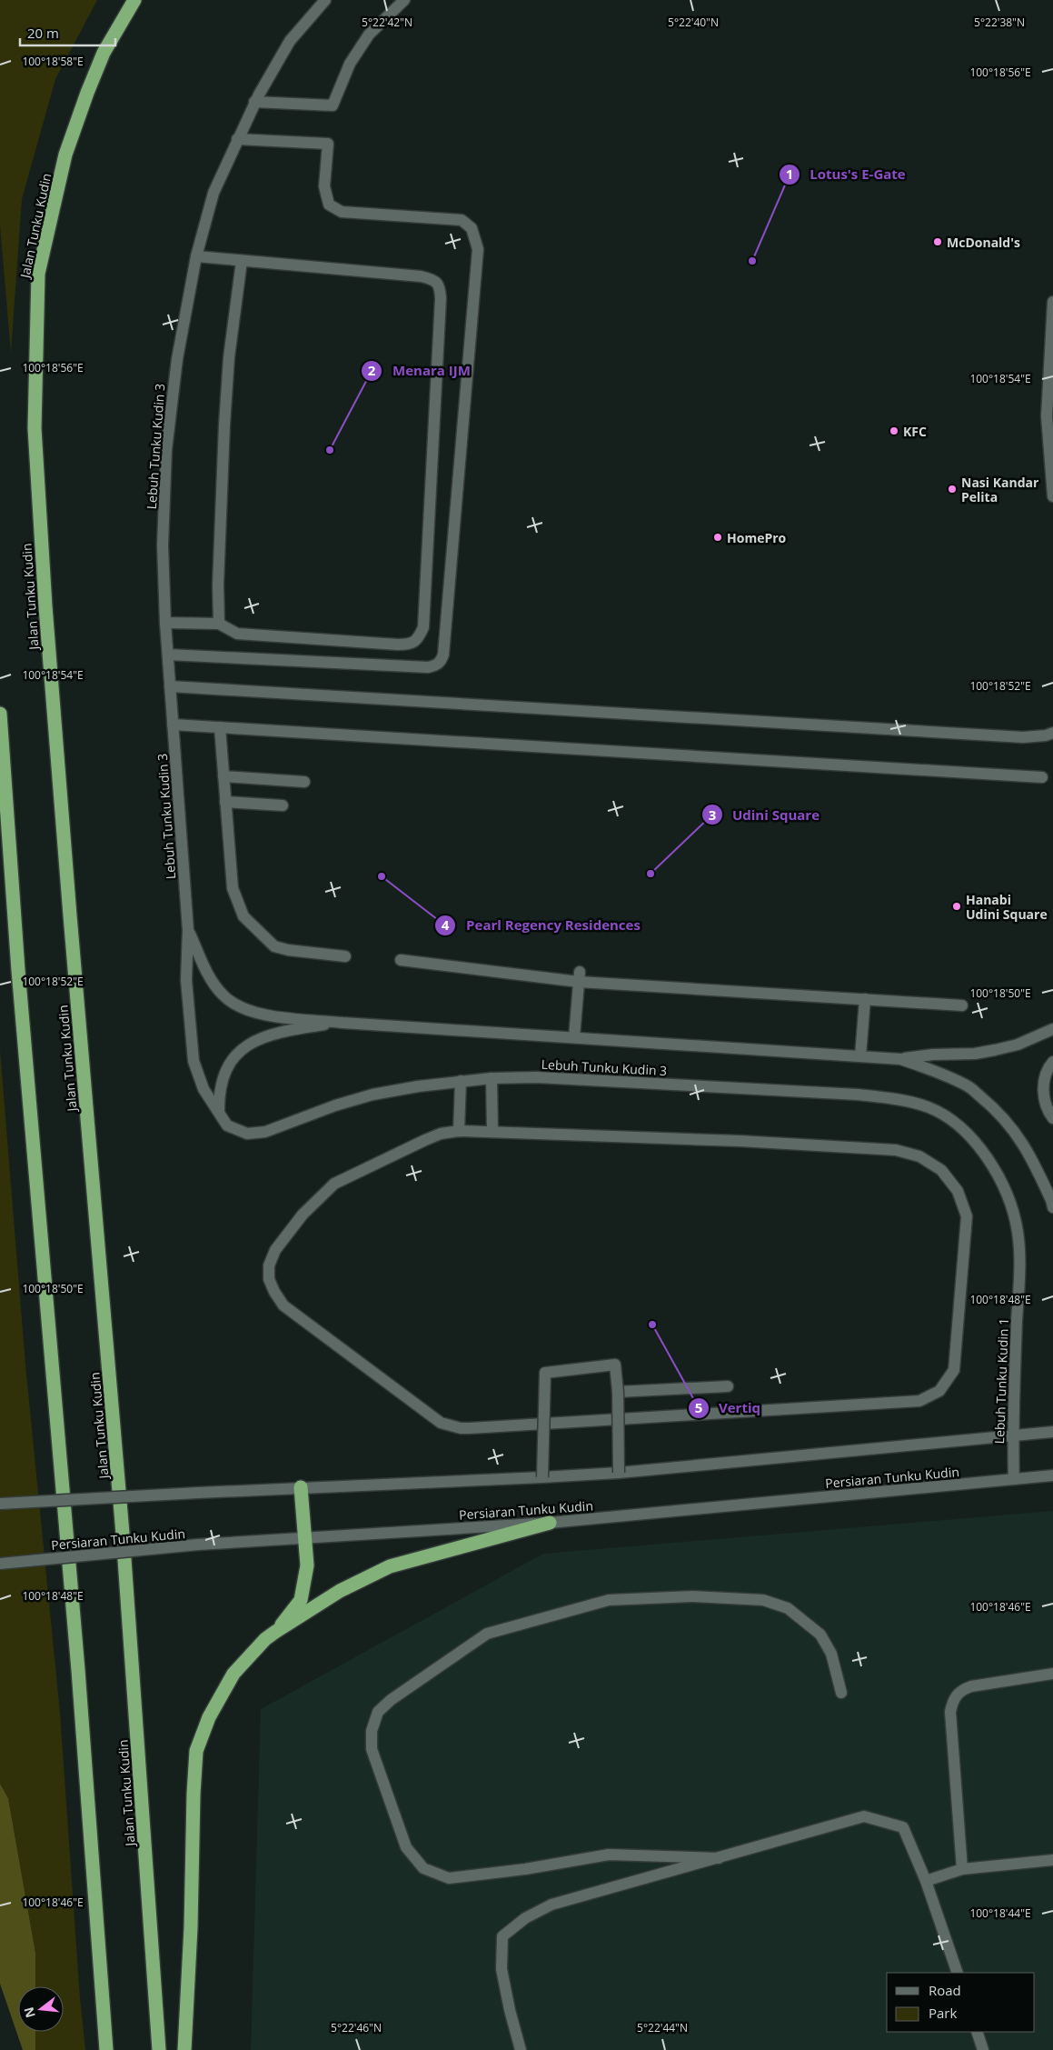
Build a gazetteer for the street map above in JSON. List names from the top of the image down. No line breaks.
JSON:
{"streets":{"highway":["Jalan Tunku Kudin"],"street":["Lebuh Tunku Kudin 3","Lebuh Tunku Kudin 1","Persiaran Tunku Kudin"]},"crossings":[["Lebuh Tunku Kudin 3","Lebuh Tunku Kudin 1"],["Lebuh Tunku Kudin 1","Persiaran Tunku Kudin"]],"places":["McDonald's","Lotus's E-Gate","KFC","Menara IJM","Nasi Kandar Pelita","HomePro","Udini Square","Pearl Regency Residences","Hanabi Udini Square","Vertiq"],"legend":["Road","Park"],"scale_bar":"20 m","north":"left","coordinates":["5°22'42\"N","5°22'40\"N","5°22'38\"N","100°18'58\"E","100°18'56\"E","100°18'54\"E","100°18'52\"E","100°18'50\"E","100°18'48\"E","100°18'46\"E","100°18'44\"E","5°22'46\"N","5°22'44\"N"]}
